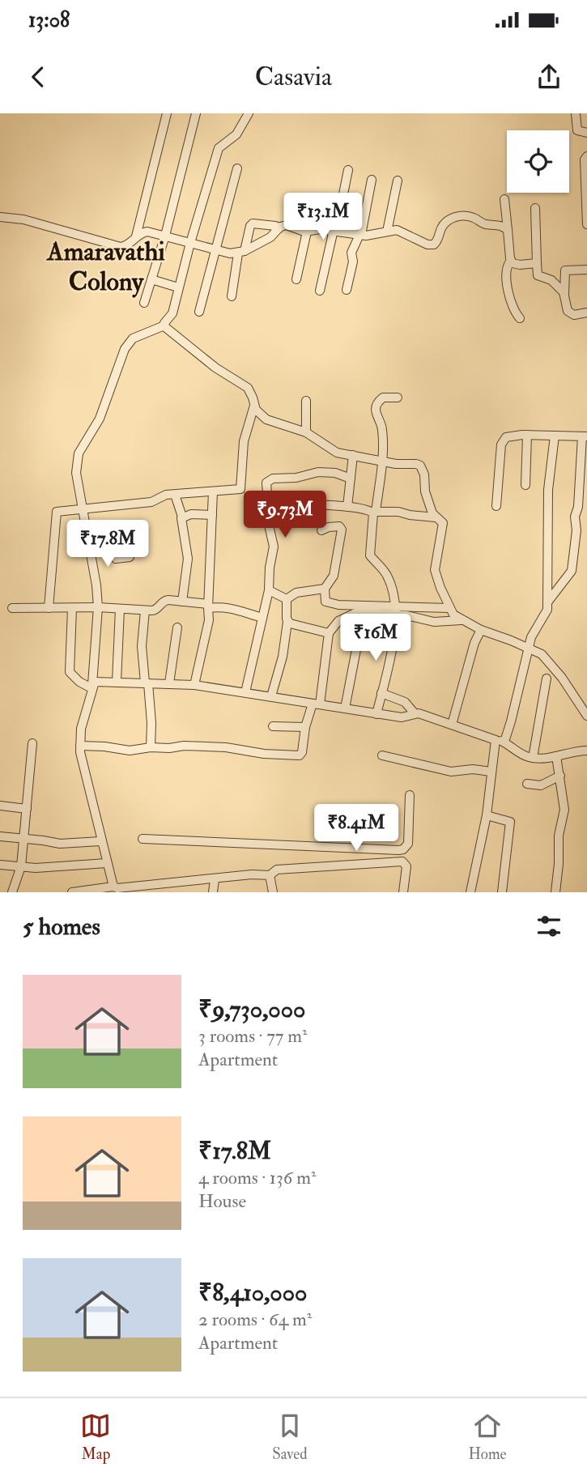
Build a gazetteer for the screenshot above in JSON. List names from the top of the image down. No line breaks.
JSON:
{"districts":["Amaravathi Colony"],"page":{"status":"13:08","header":"Casavia","price":["₹13.1M","₹9.73M","₹17.8M","₹16M","₹8.41M"],"heading":"5 homes","list":[{"name":"₹9,730,000","note":"3 rooms · 77 m² · Apartment"},{"name":"₹17.8M","note":"4 rooms · 136 m² · House"},{"name":"₹8,410,000","note":"2 rooms · 64 m² · Apartment"}],"tabs":["Map","Saved","Home"]}}
